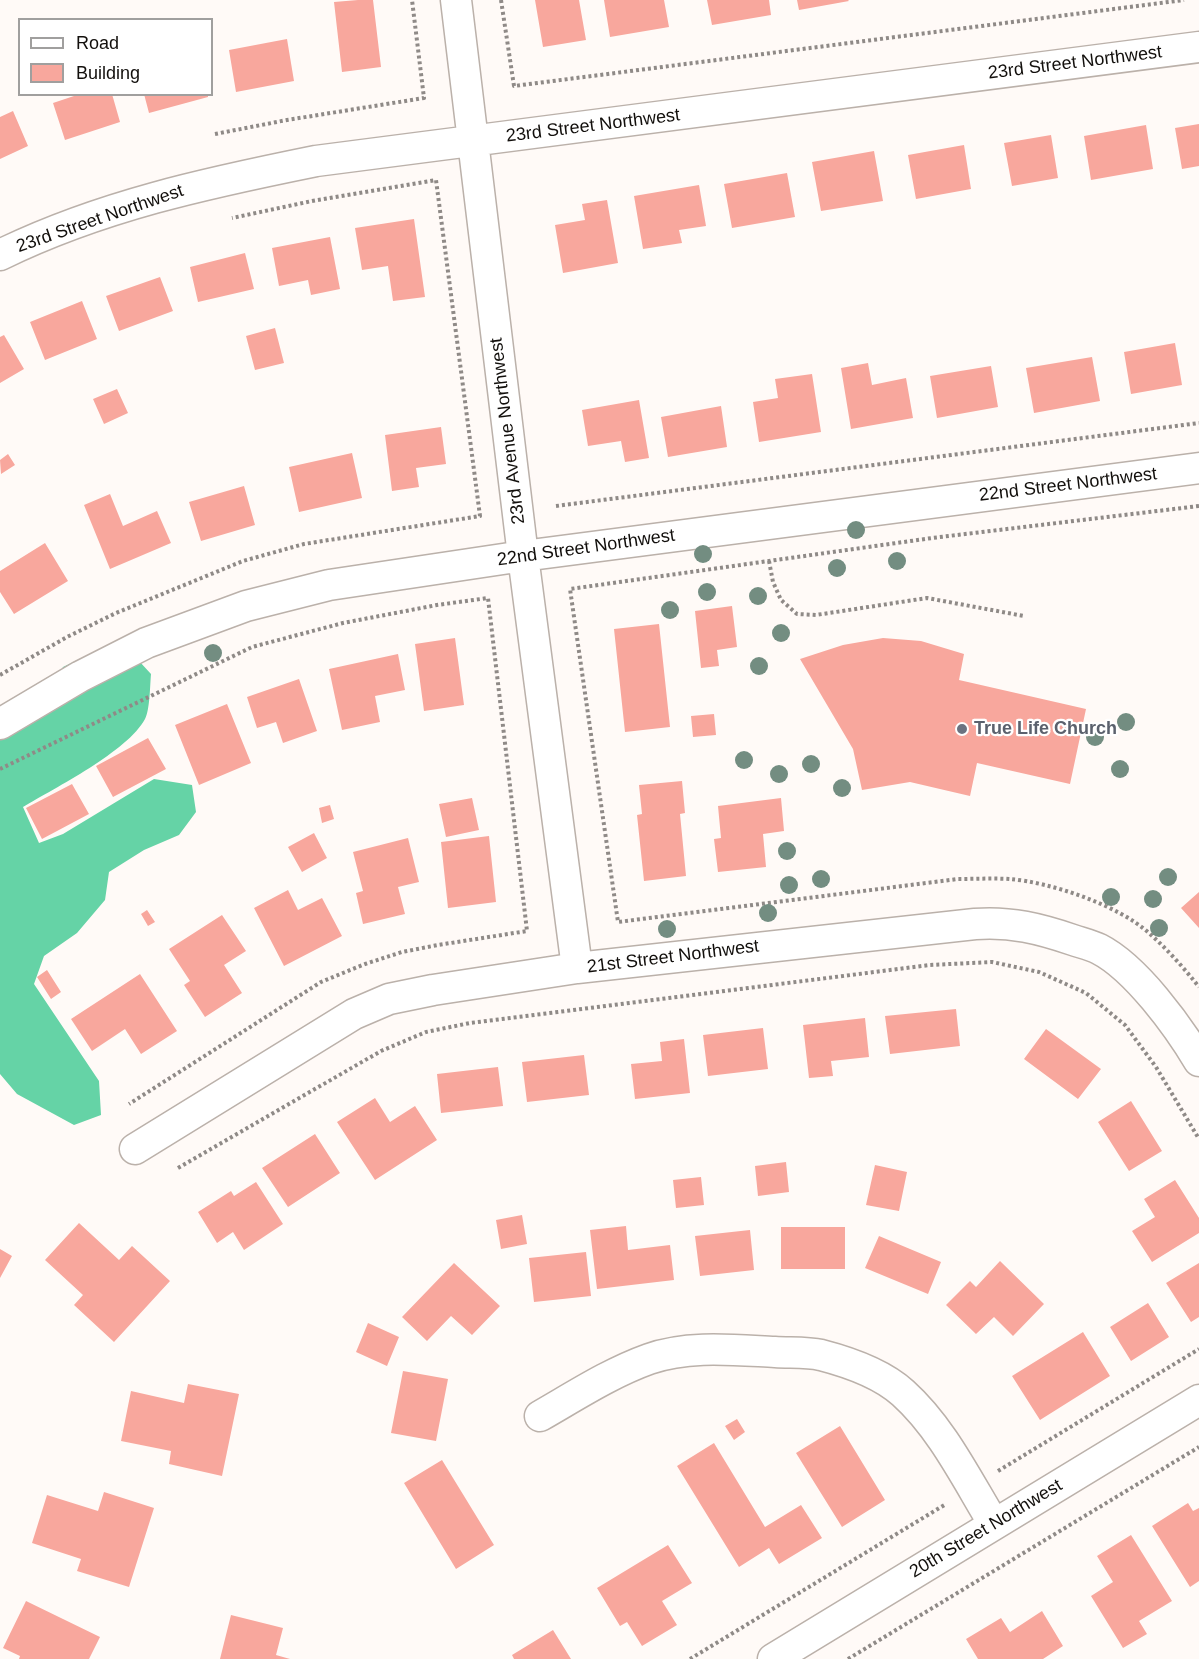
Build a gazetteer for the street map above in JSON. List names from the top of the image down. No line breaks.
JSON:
{"streets":{"street":["23rd Street Northwest","23rd Avenue Northwest","22nd Street Northwest","21st Street Northwest","20th Street Northwest"]},"crossings":[["23rd Street Northwest","23rd Avenue Northwest"],["23rd Avenue Northwest","22nd Street Northwest"],["23rd Avenue Northwest","21st Street Northwest"]],"places":["True Life Church"],"legend":["Road","Building"]}
